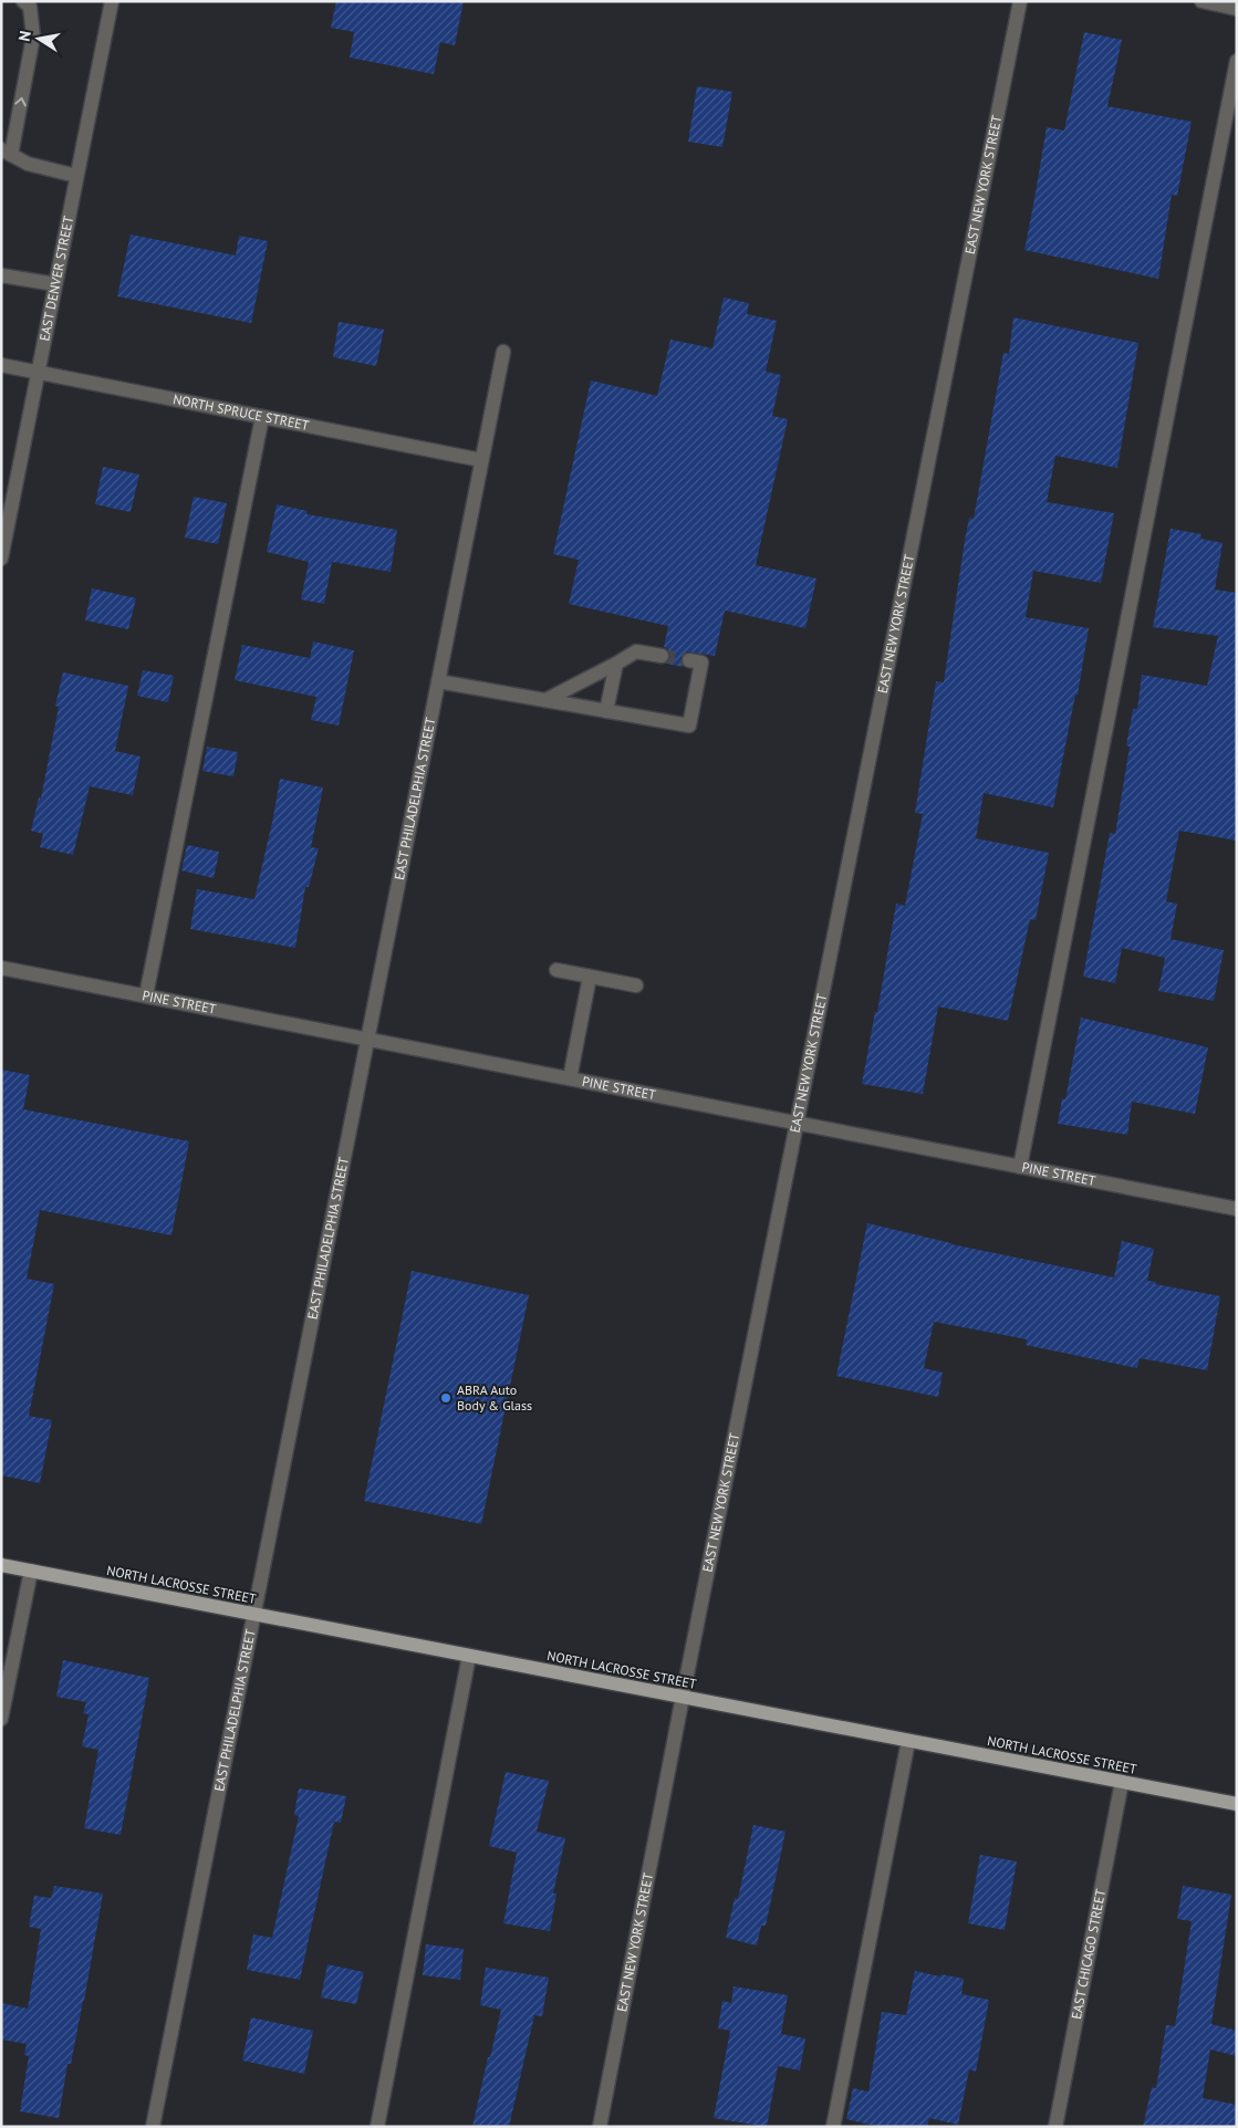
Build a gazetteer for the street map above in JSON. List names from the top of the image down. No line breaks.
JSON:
{"streets":{"main road":["NORTH LACROSSE STREET"],"street":["EAST NEW YORK STREET","EAST DENVER STREET","NORTH SPRUCE STREET","EAST PHILADELPHIA STREET","PINE STREET","EAST CHICAGO STREET"]},"crossings":[["EAST NEW YORK STREET","PINE STREET"],["EAST NEW YORK STREET","NORTH LACROSSE STREET"],["EAST DENVER STREET","NORTH SPRUCE STREET"],["NORTH SPRUCE STREET","EAST PHILADELPHIA STREET"],["EAST PHILADELPHIA STREET","PINE STREET"],["EAST PHILADELPHIA STREET","NORTH LACROSSE STREET"],["NORTH LACROSSE STREET","EAST CHICAGO STREET"]],"places":["ABRA Auto Body & Glass"],"north":"left"}
